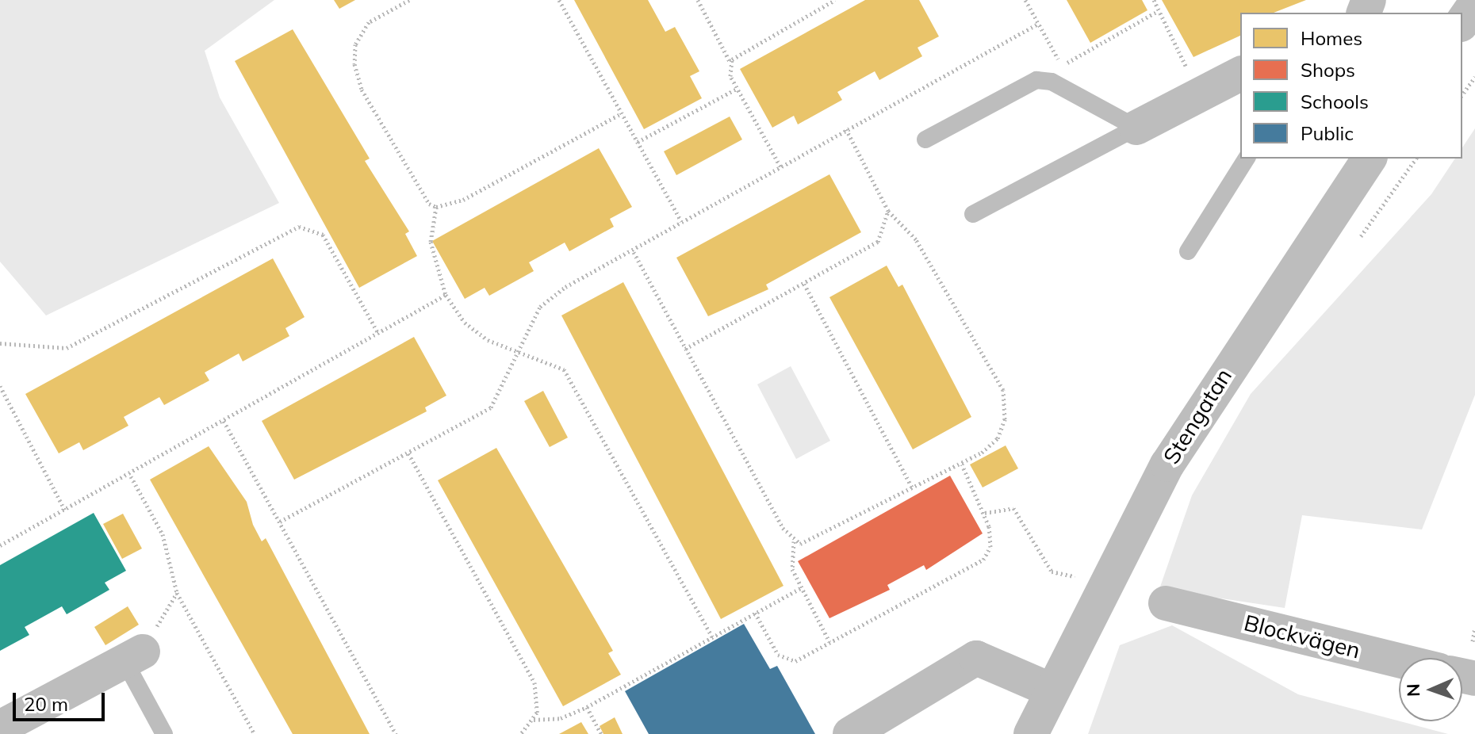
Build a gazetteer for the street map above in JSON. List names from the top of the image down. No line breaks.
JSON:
{"streets":{"street":["Stengatan","Blockvägen"]},"legend":["Homes","Shops","Schools","Public"],"scale_bar":"20 m","north":"left"}
